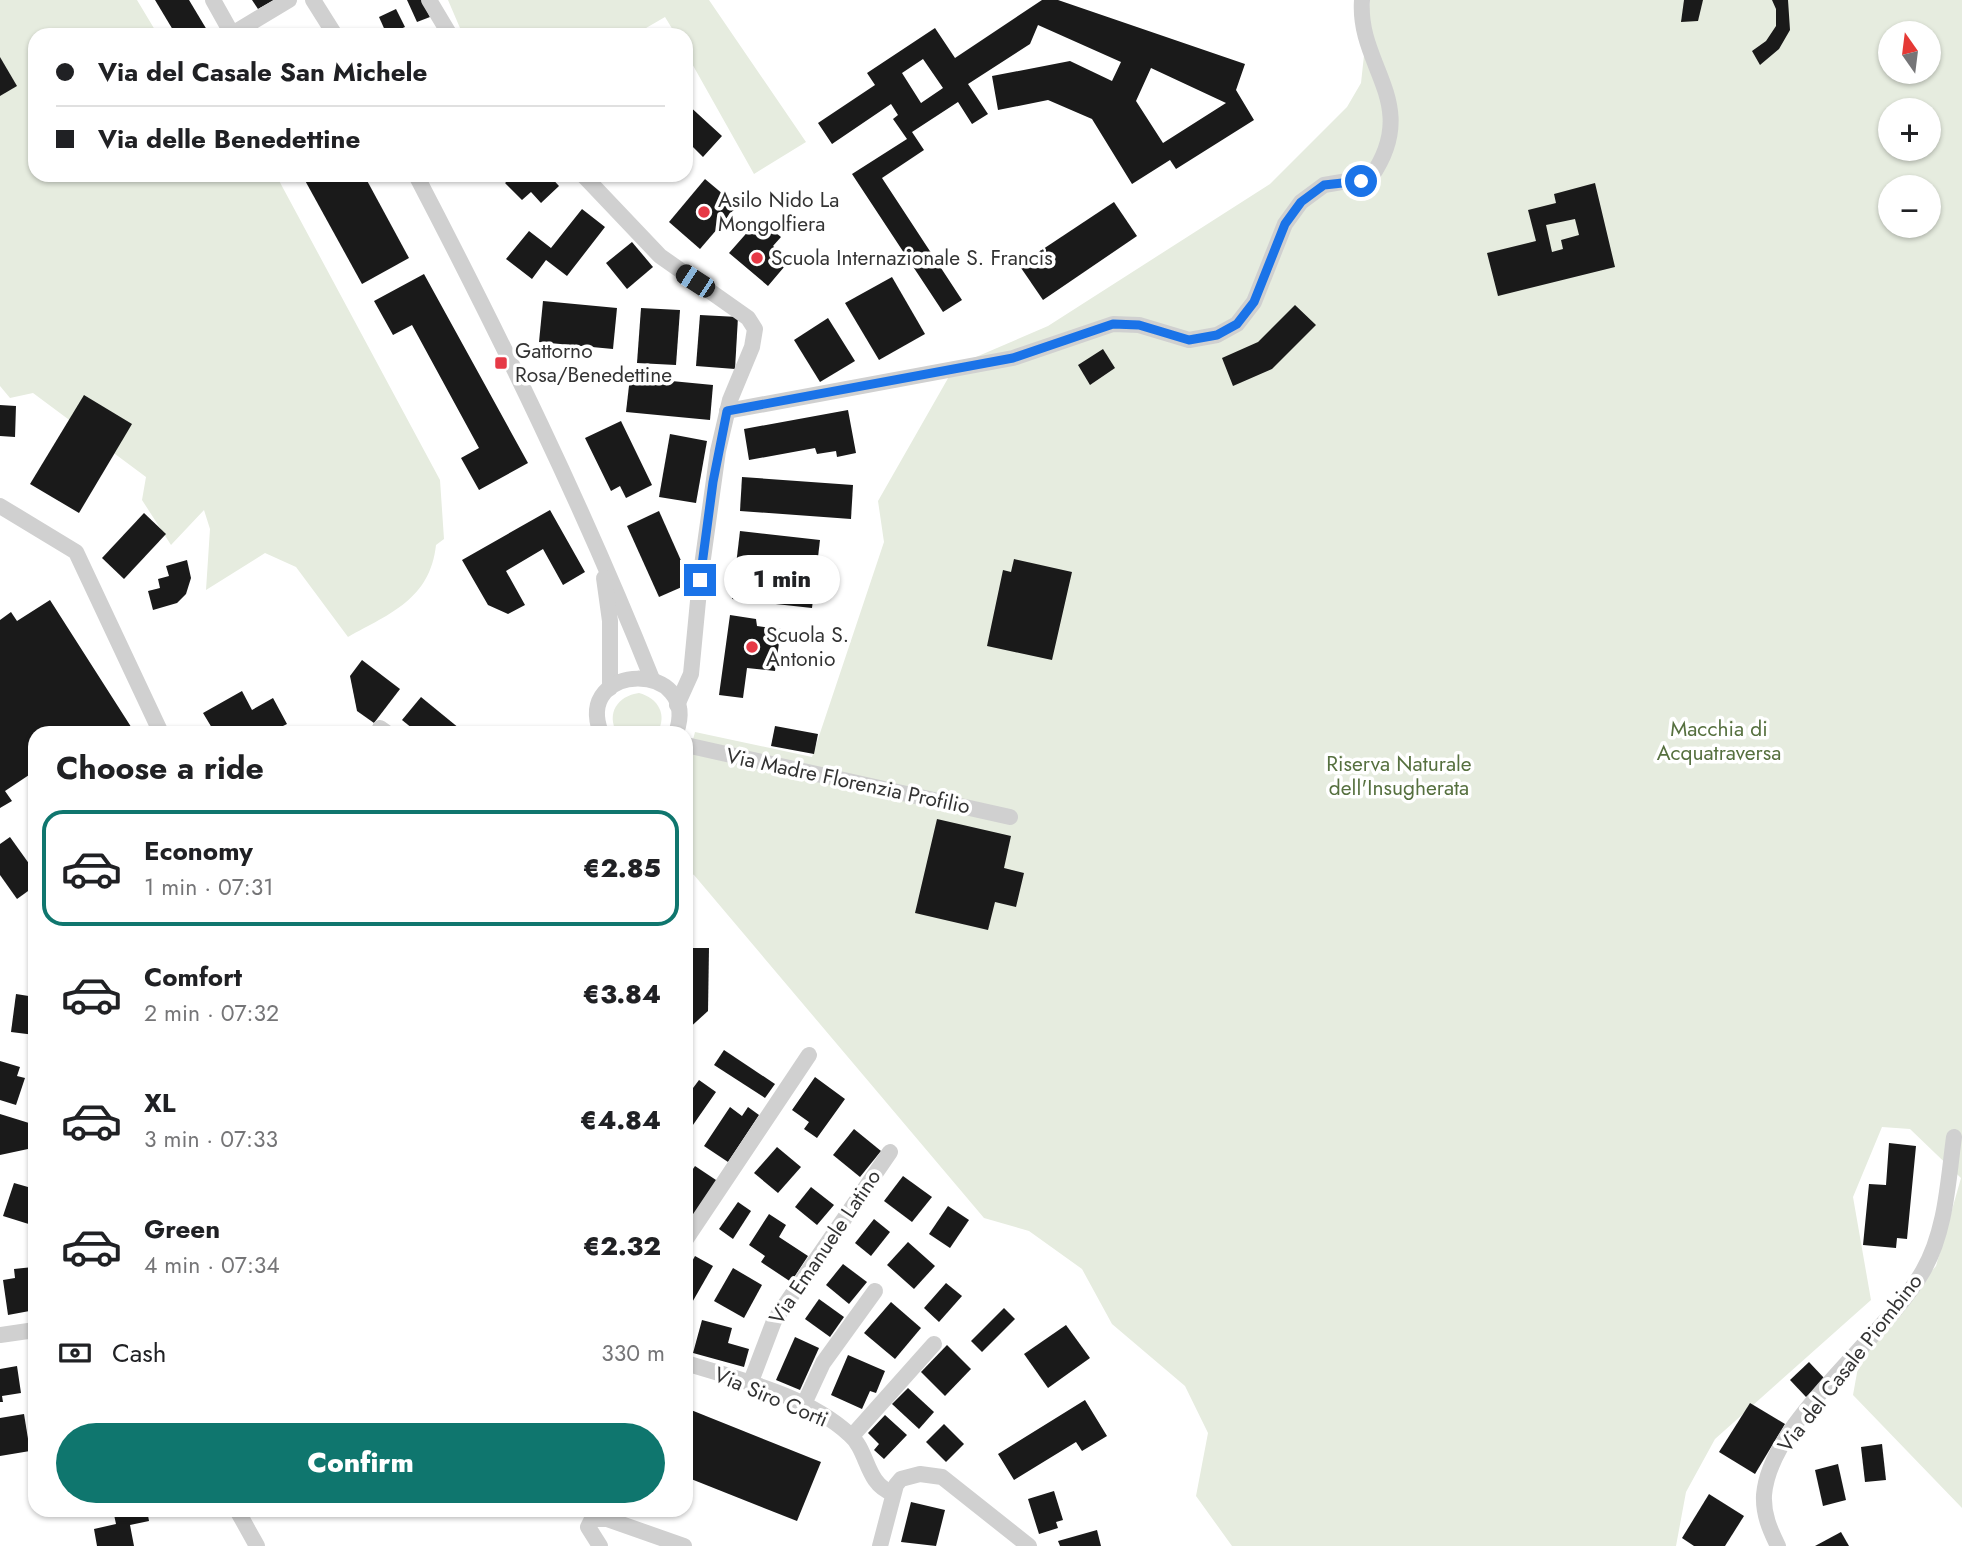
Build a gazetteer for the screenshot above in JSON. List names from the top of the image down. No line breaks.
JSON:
{"streets":{"street":["Via Madre Florenzia Profilio","Via Emanuele Latino","Via del Casale Piombino","Via Siro Corti"]},"crossings":[["Via Emanuele Latino","Via Siro Corti"]],"parks":["Macchia di Acquatraversa","Riserva Naturale dell'Insugherata"],"places":{"other":["Asilo Nido La Mongolfiera","Scuola Internazionale S. Francis","Scuola S. Antonio"],"transit":["Gattorno Rosa/Benedettine"]},"north":"top","page":{"map_buttons":["+","−"],"banner":["Via del Casale San Michele","Via delle Benedettine"],"bubble":"1 min","heading":"Choose a ride","list":[{"name":"Economy","note":"1 min · 07:31","value":"€2.85"},{"name":"Comfort","note":"2 min · 07:32","value":"€3.84"},{"name":"XL","note":"3 min · 07:33","value":"€4.84"},{"name":"Green","note":"4 min · 07:34","value":"€2.32"}],"pay":["Cash","330 m"],"buttons":"Confirm"}}
